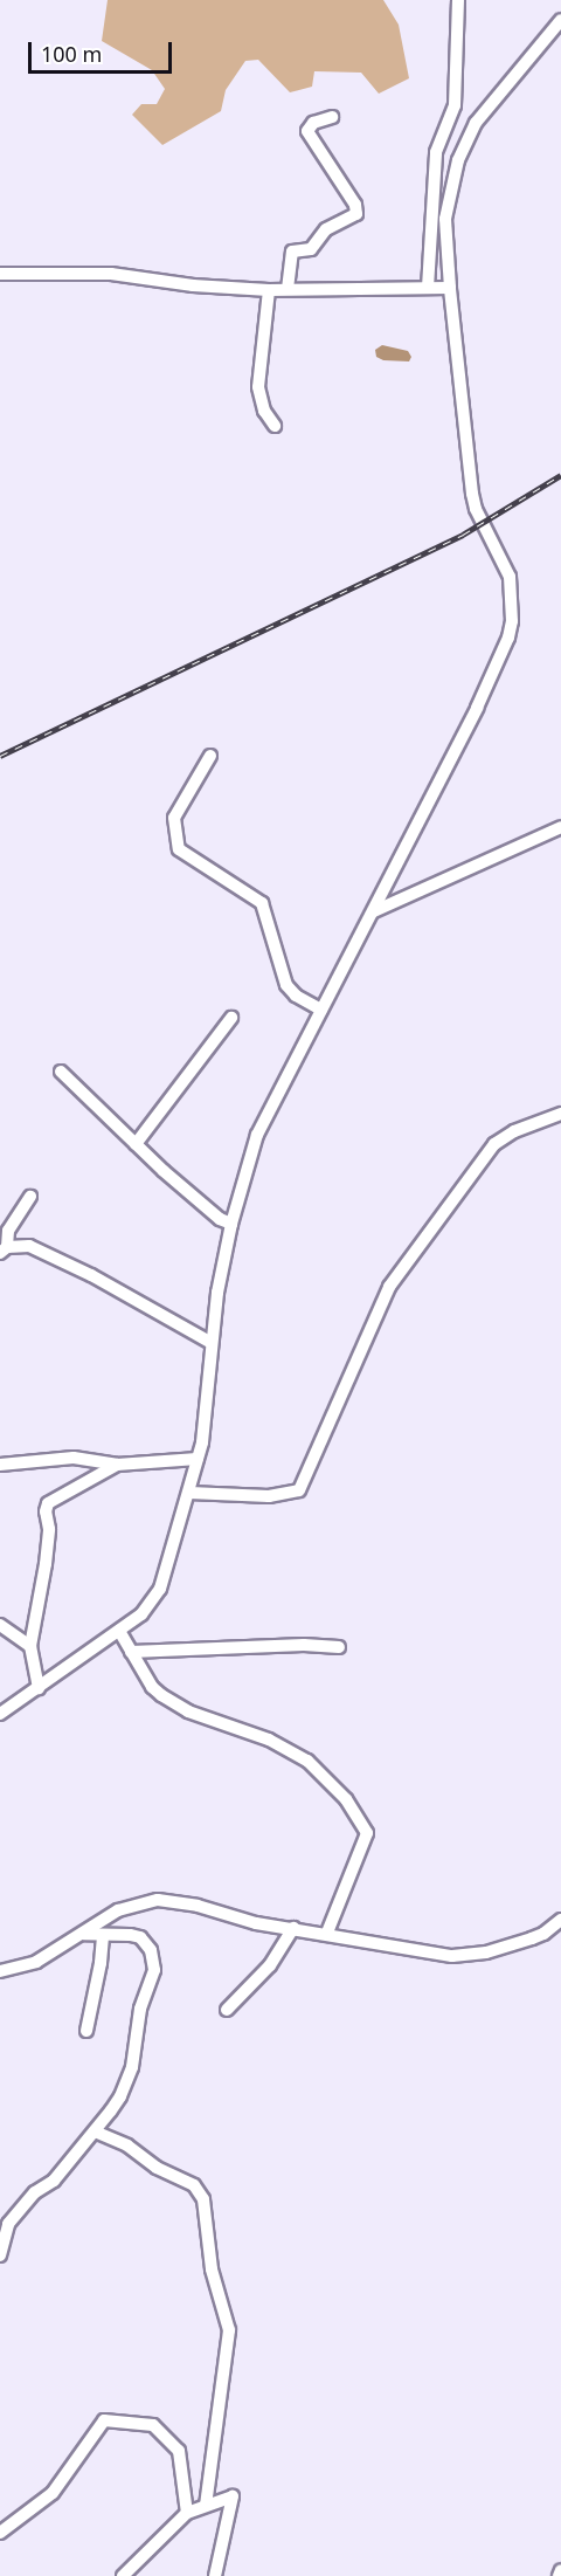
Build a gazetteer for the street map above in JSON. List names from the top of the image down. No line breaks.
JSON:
{"scale_bar":"100 m"}
